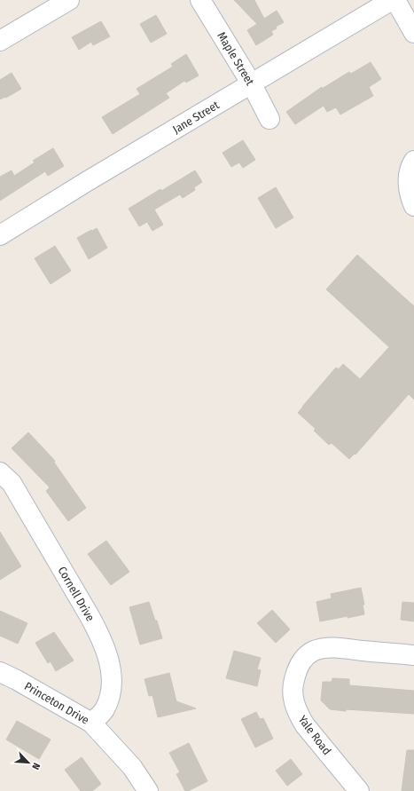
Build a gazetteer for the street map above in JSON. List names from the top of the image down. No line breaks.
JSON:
{"streets":{"street":["Maple Street","Jane Street","Cornell Drive","Princeton Drive","Yale Road"]},"crossings":[["Maple Street","Jane Street"],["Cornell Drive","Princeton Drive"]],"north":"bottom right"}
